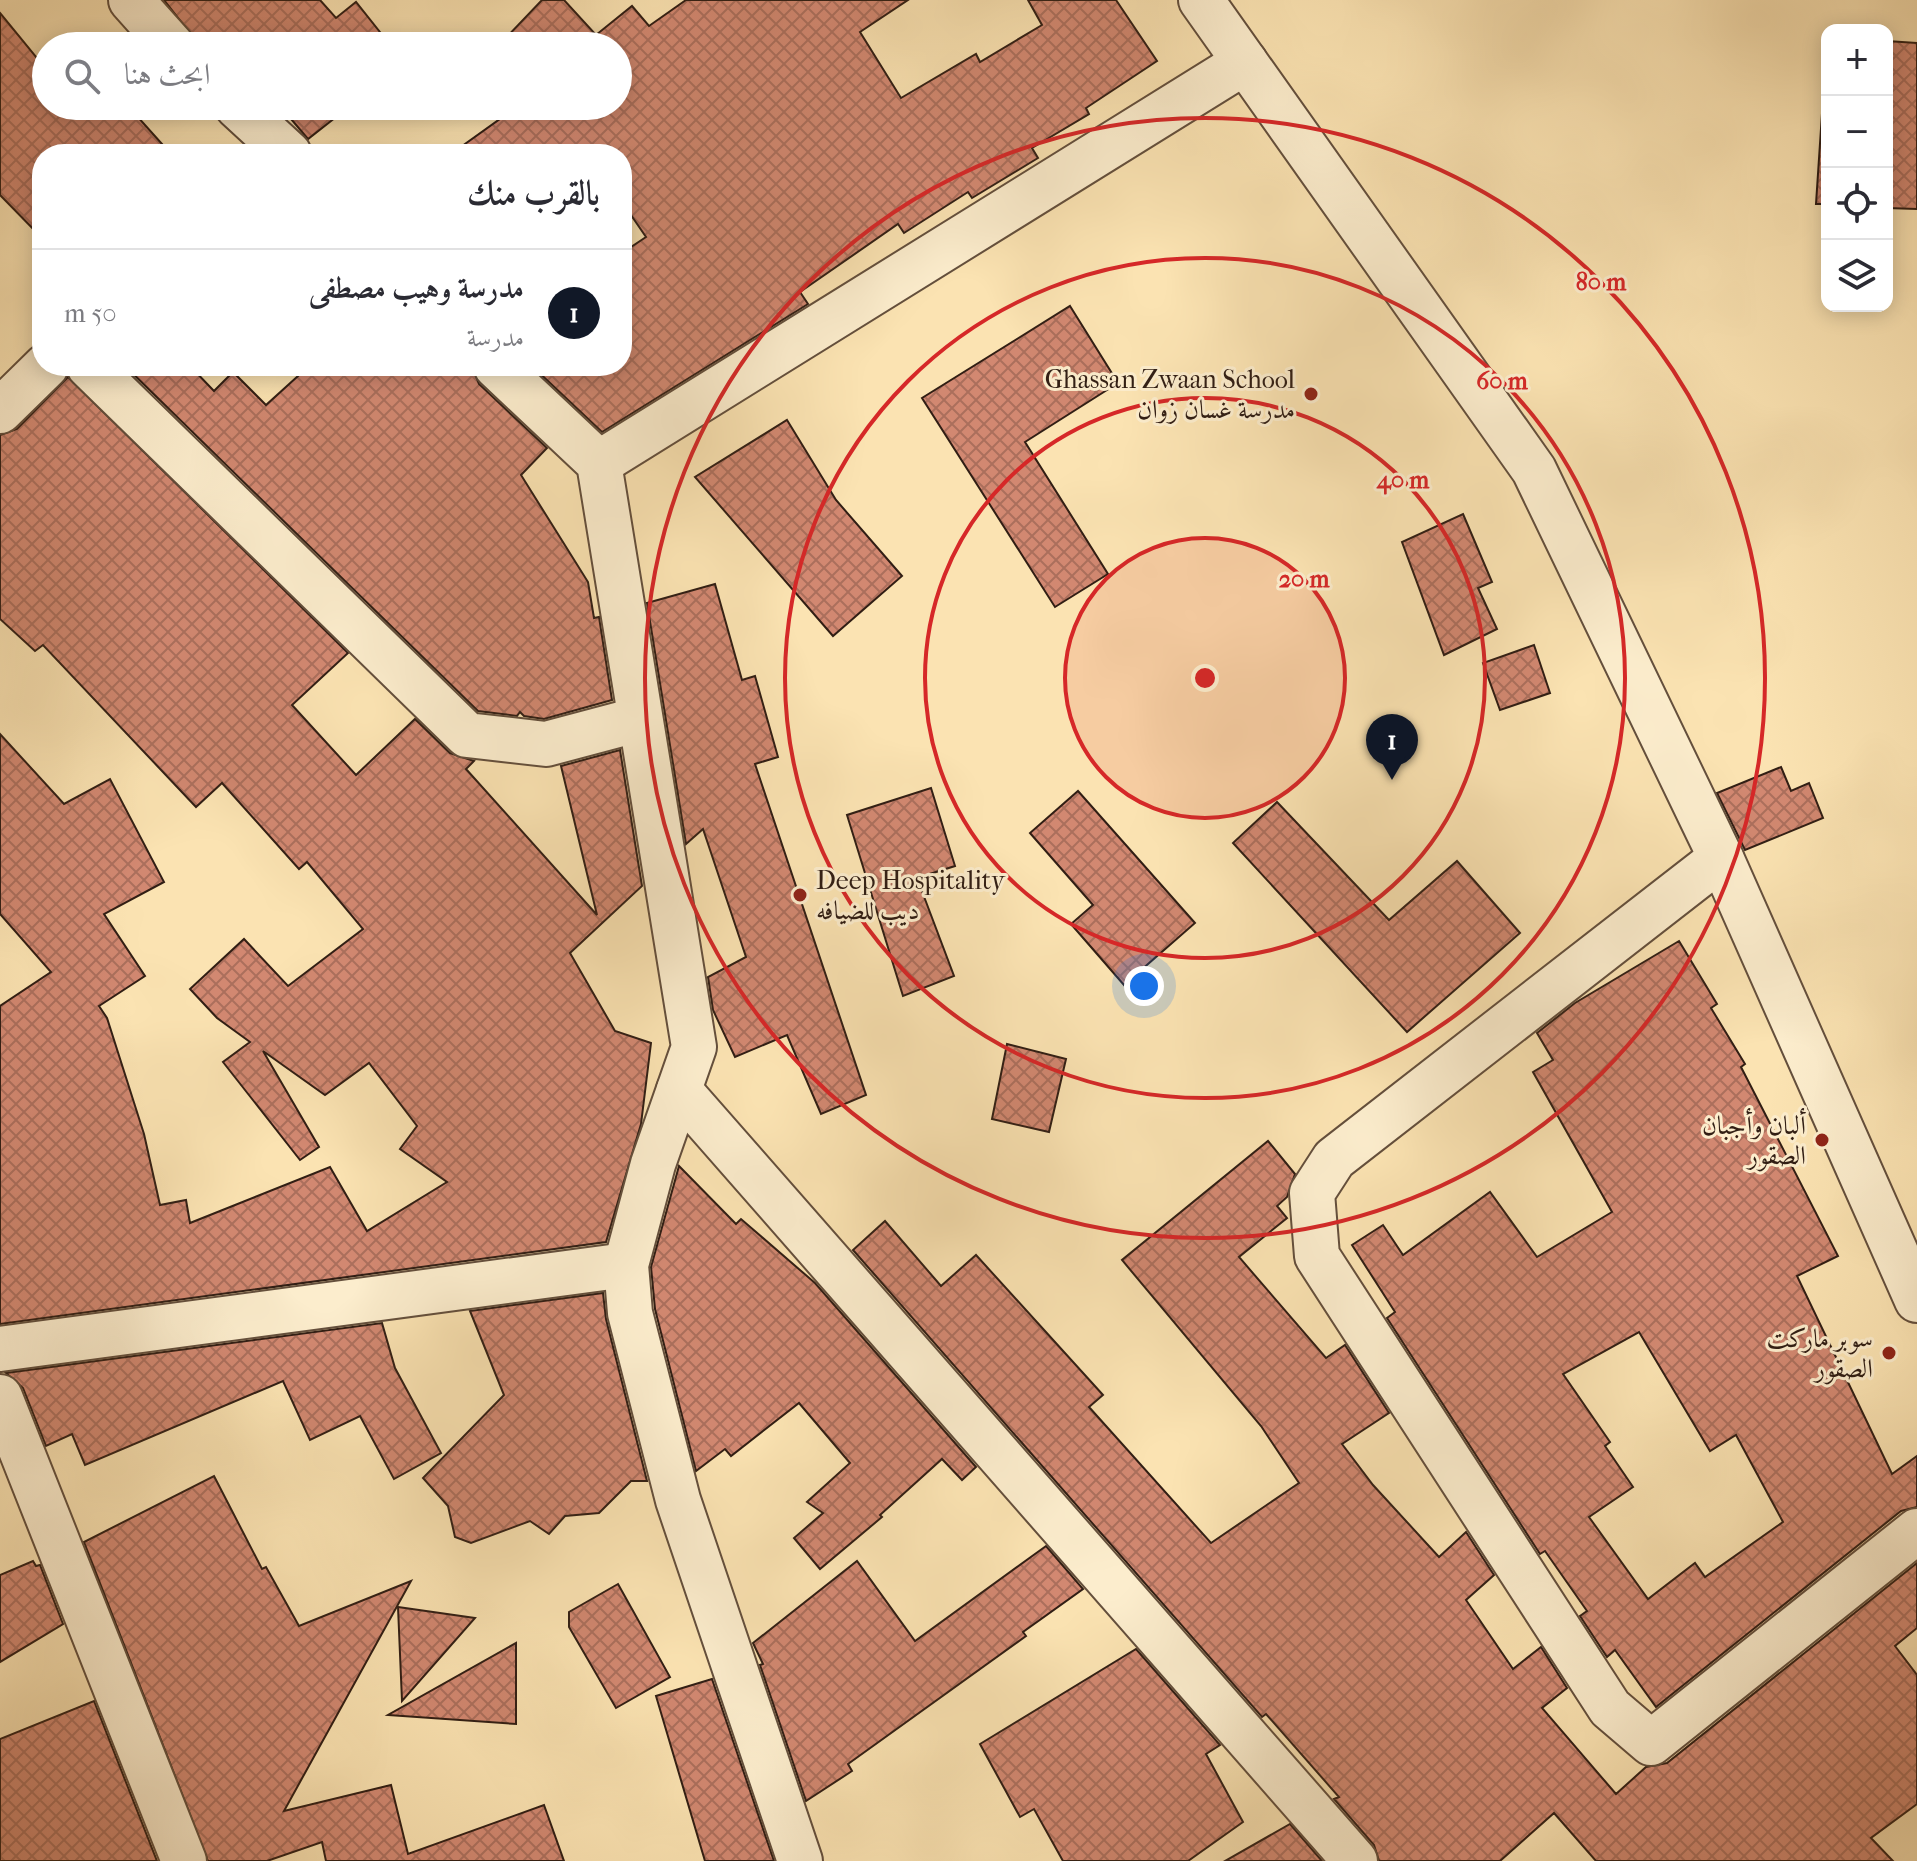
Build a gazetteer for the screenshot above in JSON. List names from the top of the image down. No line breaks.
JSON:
{"places":["Ghassan Zwaan School مدرسة غسان زوان","Deep Hospitality ديب للضيافه","ألبان وأجبان الصقور","سوبر ماركت الصقور"],"page":{"map_buttons":["+","−"],"search":"ابحث هنا","heading":"بالقرب منك","list":[{"mark":"1","name":"مدرسة وهيب مصطفى","note":"مدرسة","value":"50 m"}],"pins":"1"},"rings":["80 m","60 m","40 m","20 m"]}
